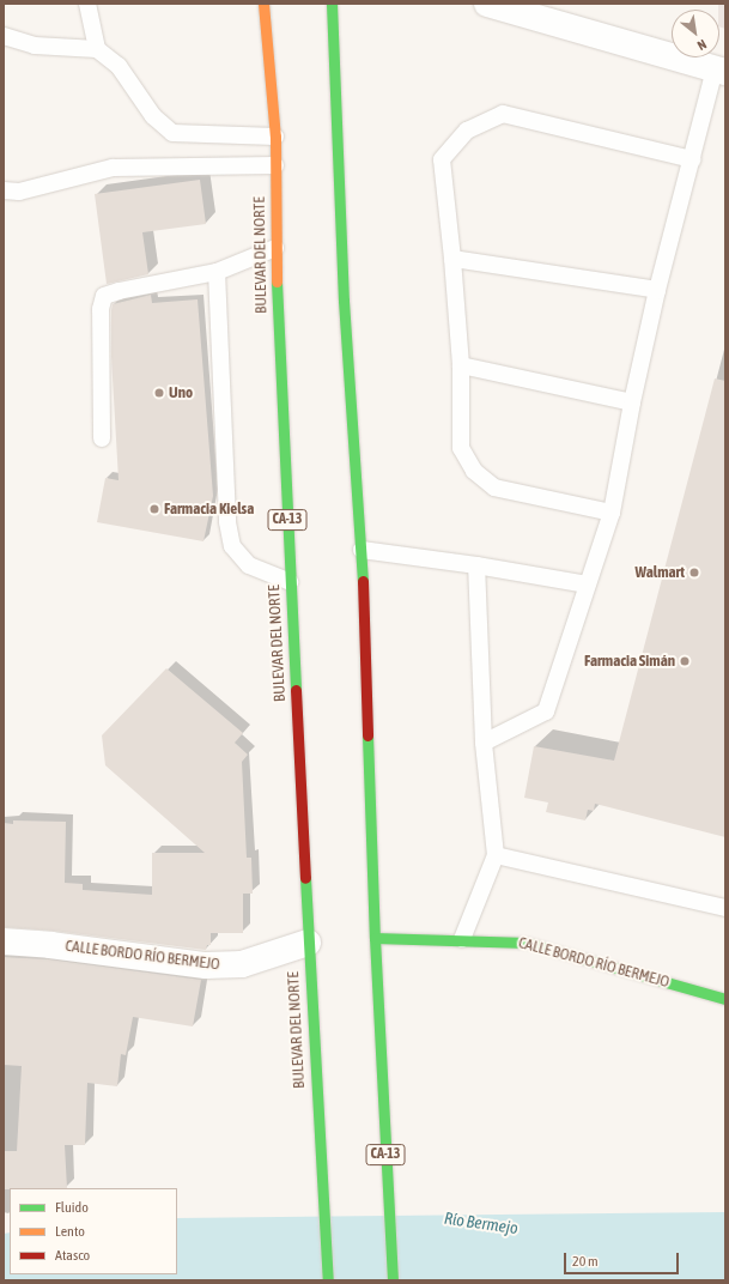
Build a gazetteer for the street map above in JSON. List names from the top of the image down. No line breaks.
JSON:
{"streets":{"main road":["BULEVAR DEL NORTE","CA-13","CALLE BORDO RÍO BERMEJO"]},"crossings":[["BULEVAR DEL NORTE","CALLE BORDO RÍO BERMEJO"],["CA-13","CALLE BORDO RÍO BERMEJO"]],"water":["Río Bermejo"],"places":["Uno","Farmacia Kielsa","Walmart","Farmacia Simán"],"legend":["Fluido","Lento","Atasco"],"scale_bar":"20 m","north":"bottom right"}
